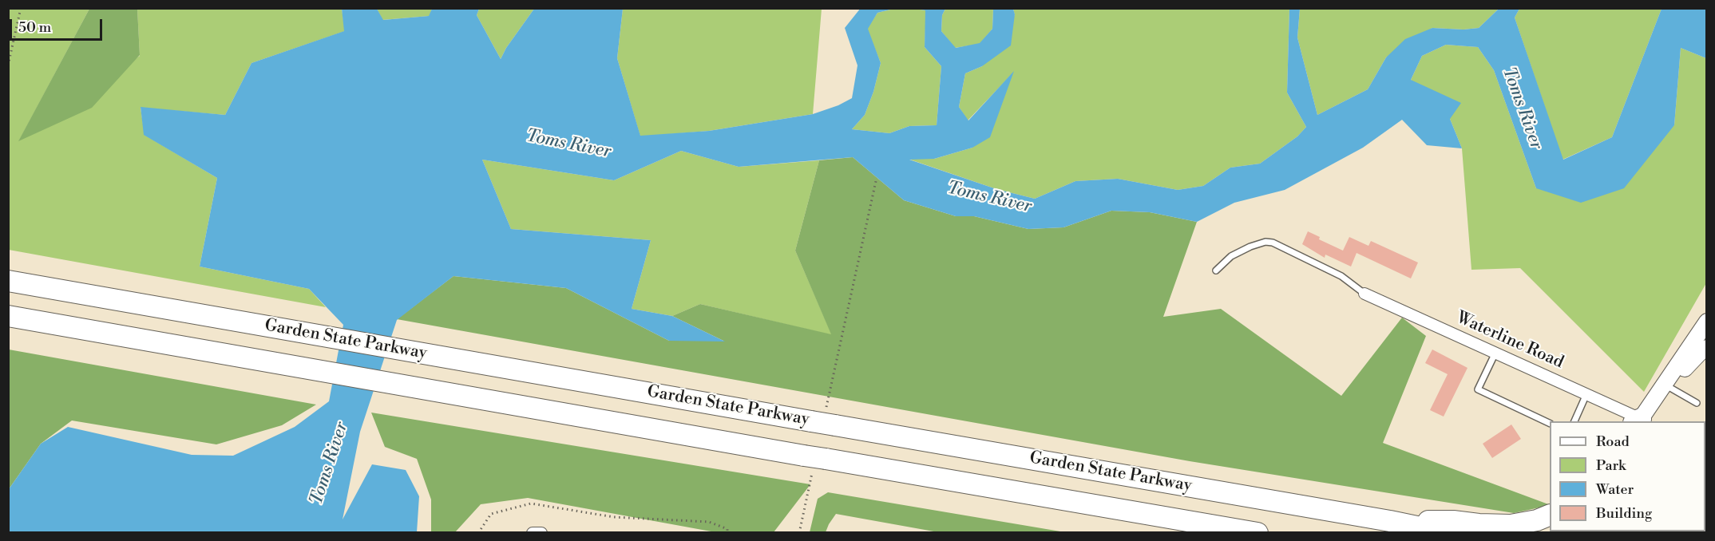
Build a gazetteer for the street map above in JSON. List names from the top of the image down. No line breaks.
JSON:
{"streets":{"highway":["Garden State Parkway"],"street":["Waterline Road"]},"water":["Toms River"],"legend":["Road","Park","Water","Building"],"scale_bar":"50 m"}
